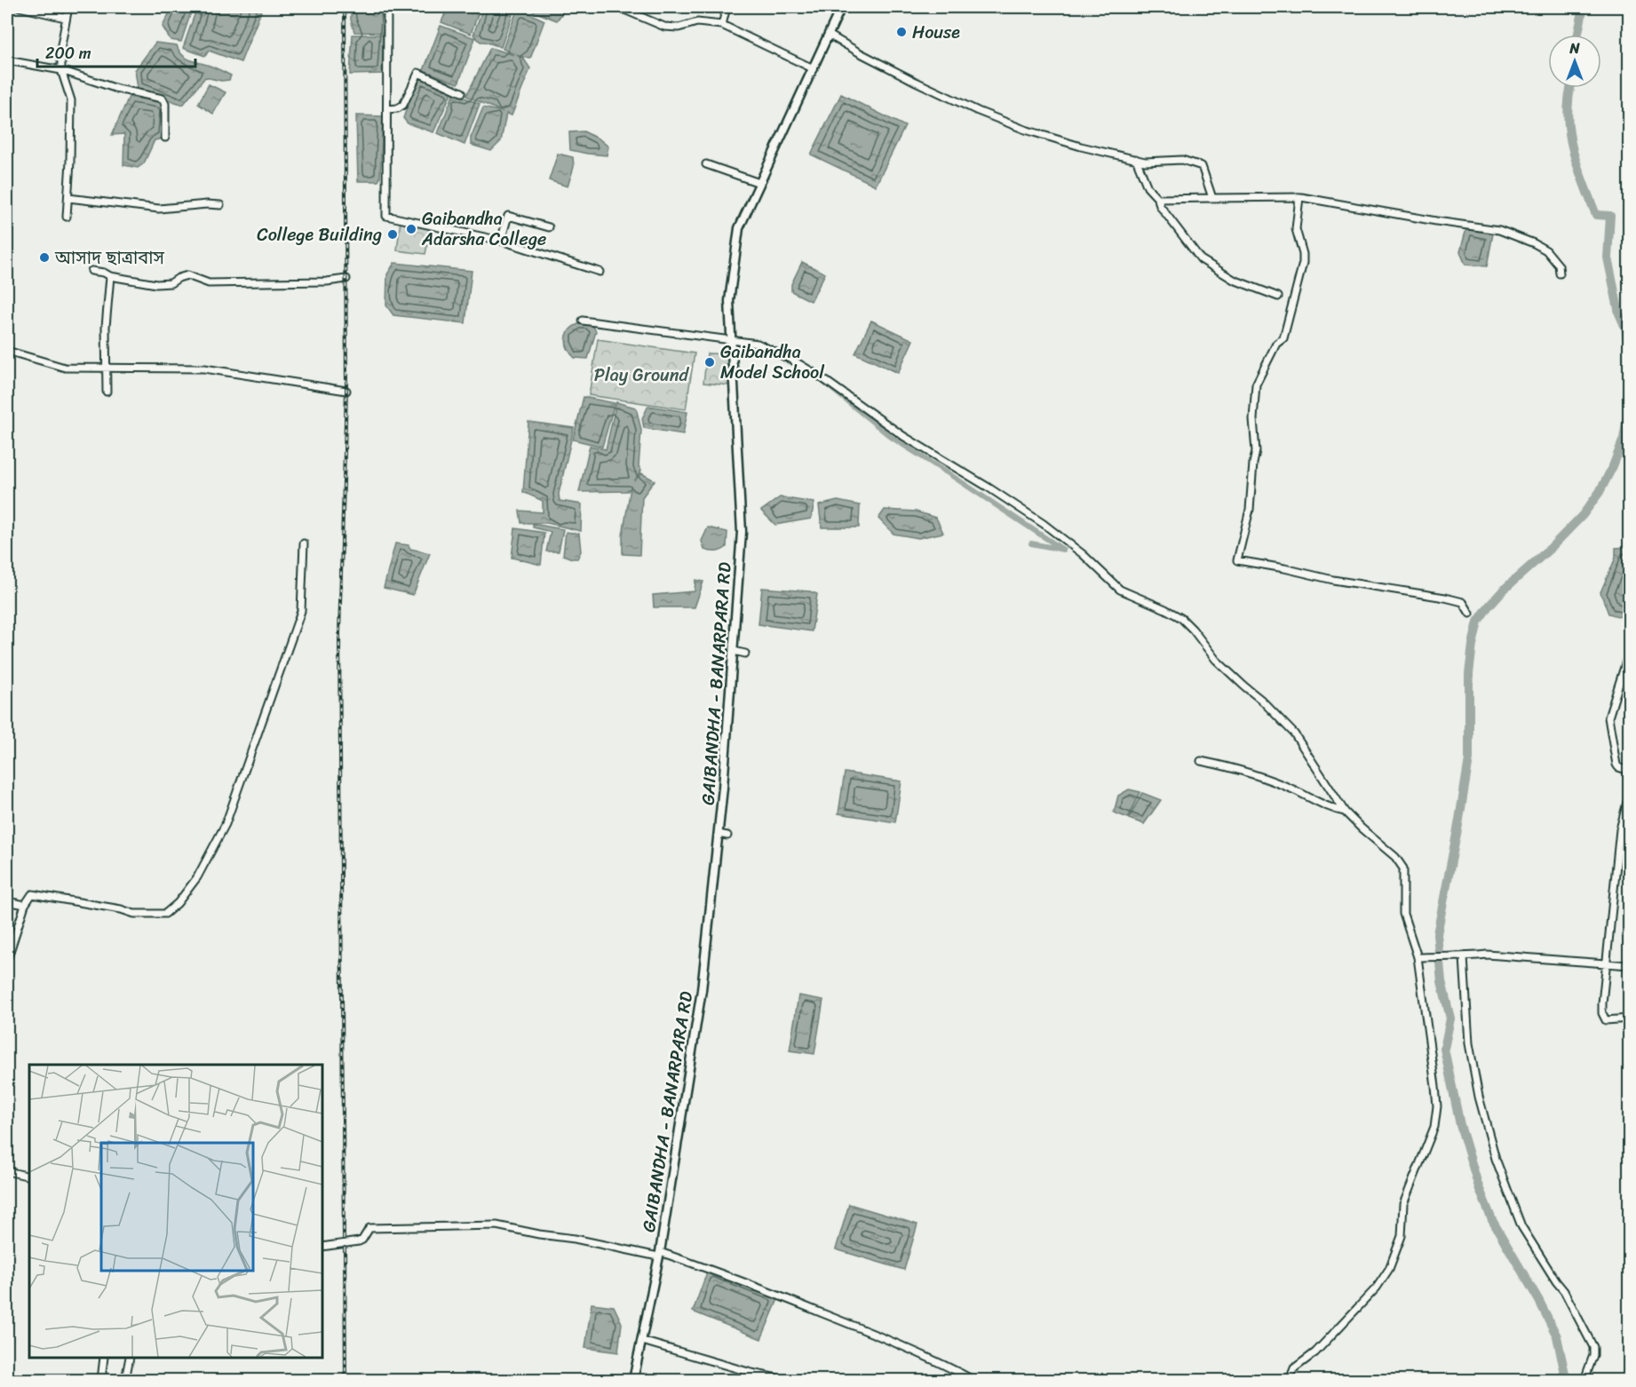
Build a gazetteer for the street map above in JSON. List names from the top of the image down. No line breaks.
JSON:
{"streets":{"main road":["GAIBANDHA - BANARPARA RD"]},"parks":["Play Ground"],"places":["House","Gaibandha Adarsha College","College Building","আসাদ ছাত্রাবাস","Gaibandha Model School"],"scale_bar":"200 m","north":"top"}
